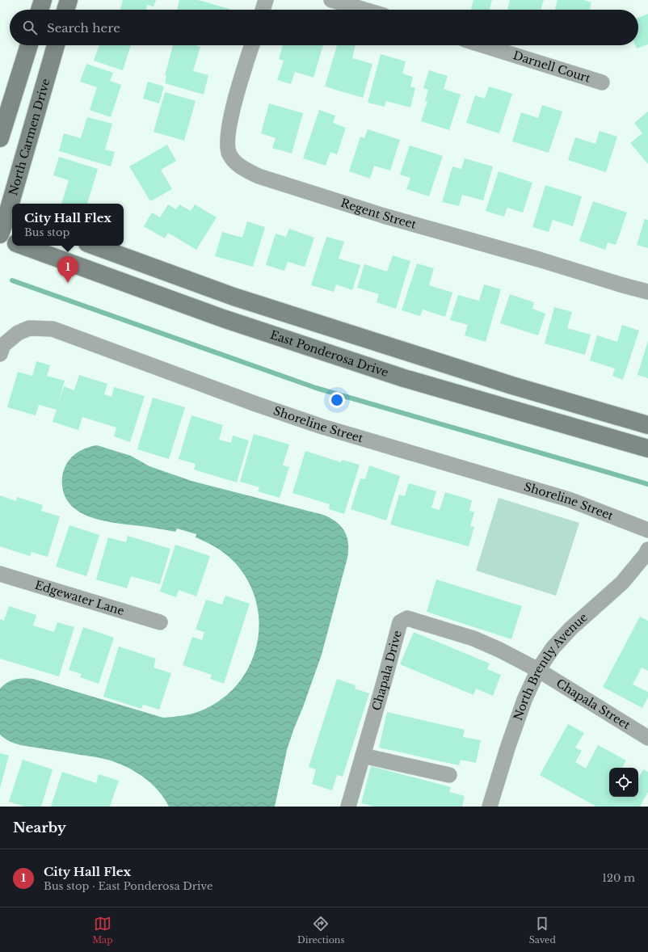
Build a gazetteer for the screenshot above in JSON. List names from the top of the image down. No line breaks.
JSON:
{"streets":{"main road":["North Carmen Drive","East Ponderosa Drive"],"street":["Darnell Court","Regent Street","Shoreline Street","Edgewater Lane","North Brently Avenue","Chapala Drive","Chapala Street"]},"crossings":[["North Brently Avenue","Chapala Drive"],["North Brently Avenue","Chapala Street"],["Chapala Drive","Chapala Street"]],"page":{"search":"Search here","popup":["City Hall Flex","Bus stop"],"pins":"1","heading":"Nearby","list":[{"mark":"1","name":"City Hall Flex","note":"Bus stop · East Ponderosa Drive","value":"120 m"}],"nav":["Map","Directions","Saved"]}}
